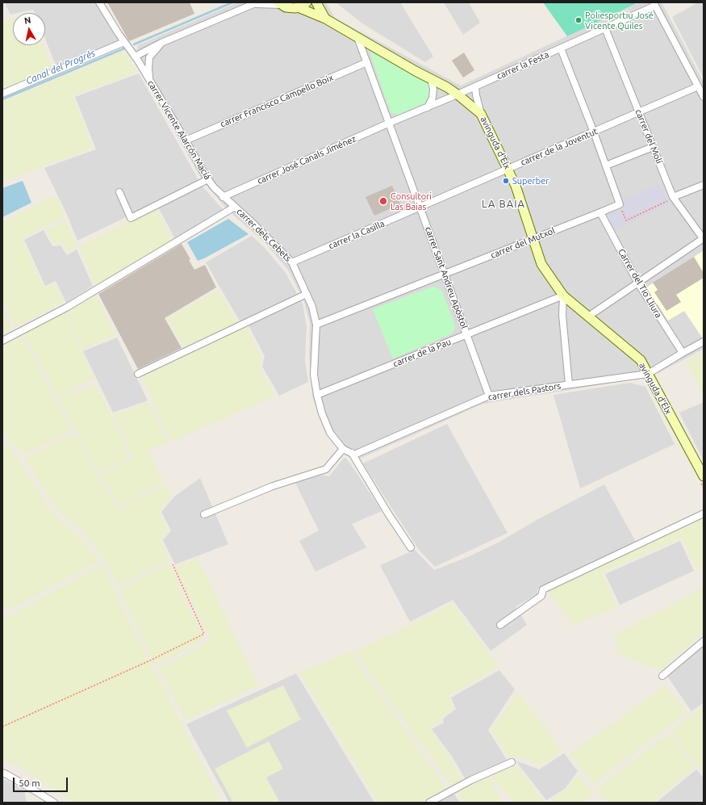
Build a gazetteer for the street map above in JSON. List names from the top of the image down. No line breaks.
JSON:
{"streets":{"main road":["avinguda d'Elx"],"street":["carrer la Festa","carrer Francisco Campello Boix","carrer Vicente Alarcón Maciá","carrer del Molí","carrer de la Joventut","carrer José Canals Jiménez","carrer dels Cebets","carrer la Casilla","carrer del Mutxol","carrer Sant Andreu Apòstol","Carrer del Tio Lliura","carrer de la Pau","carrer dels Pastors"]},"crossings":[["carrer la Festa","carrer del Molí"],["carrer la Festa","avinguda d'Elx"],["carrer la Festa","carrer José Canals Jiménez"],["carrer la Festa","carrer Sant Andreu Apòstol"],["carrer Francisco Campello Boix","carrer Vicente Alarcón Maciá"],["carrer Francisco Campello Boix","carrer Sant Andreu Apòstol"],["carrer Vicente Alarcón Maciá","carrer José Canals Jiménez"],["carrer Vicente Alarcón Maciá","carrer dels Cebets"],["carrer del Molí","carrer de la Joventut"],["avinguda d'Elx","carrer de la Joventut"],["avinguda d'Elx","carrer del Mutxol"],["avinguda d'Elx","carrer Sant Andreu Apòstol"],["avinguda d'Elx","carrer de la Pau"],["avinguda d'Elx","carrer dels Pastors"],["carrer de la Joventut","carrer la Casilla"],["carrer de la Joventut","carrer Sant Andreu Apòstol"],["carrer José Canals Jiménez","carrer dels Cebets"],["carrer José Canals Jiménez","carrer Sant Andreu Apòstol"],["carrer dels Cebets","carrer la Casilla"],["carrer dels Cebets","carrer del Mutxol"],["carrer dels Cebets","carrer de la Pau"],["carrer dels Cebets","carrer dels Pastors"],["carrer la Casilla","carrer Sant Andreu Apòstol"],["carrer del Mutxol","carrer Sant Andreu Apòstol"],["carrer del Mutxol","Carrer del Tio Lliura"],["carrer Sant Andreu Apòstol","carrer de la Pau"],["carrer Sant Andreu Apòstol","carrer dels Pastors"]],"districts":["LA BAIA"],"water":["Canal del Progrés"],"places":["Poliesportiu José Vicente Quiles","Superber","Consultori Las Baias"],"scale_bar":"50 m","north":"top"}
